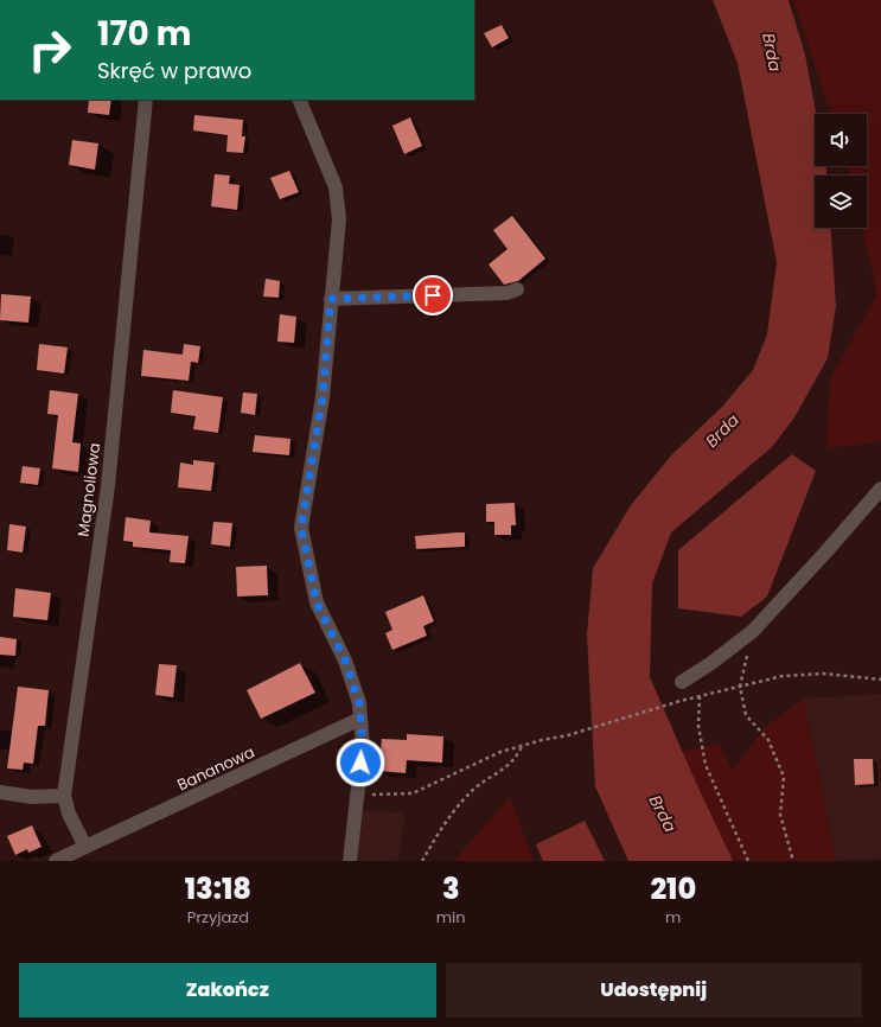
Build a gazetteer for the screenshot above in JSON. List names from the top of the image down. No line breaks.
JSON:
{"streets":{"street":["Magnoliowa","Bananowa"]},"crossings":[["Magnoliowa","Bananowa"]],"water":["Brda"],"page":{"turn":["170 m","Skręć w prawo"],"eta":["13:18","Przyjazd","3","min","210","m"],"buttons":["Zakończ","Udostępnij"]}}
